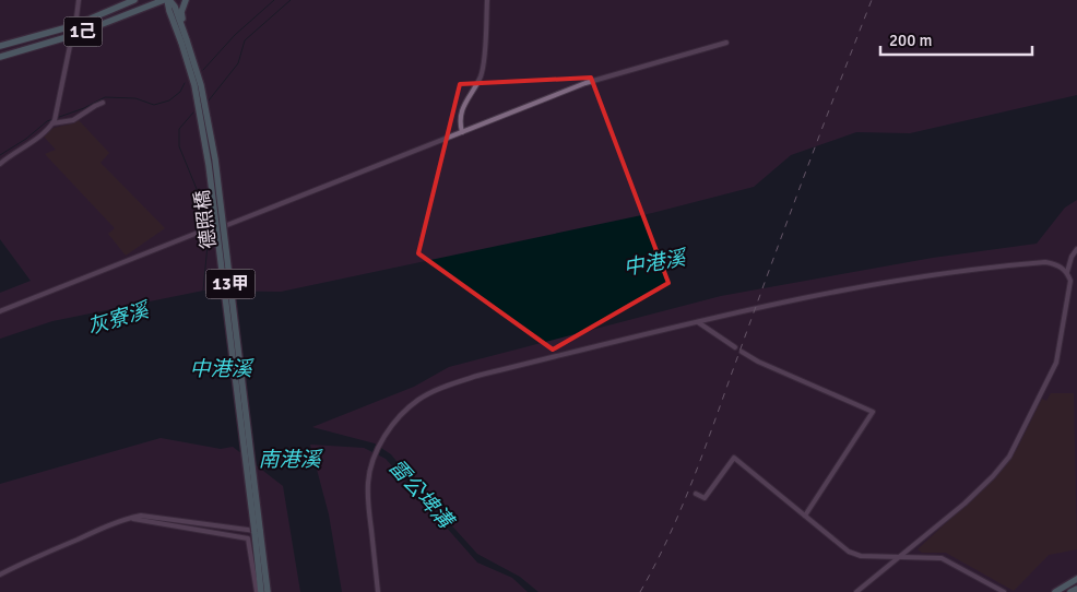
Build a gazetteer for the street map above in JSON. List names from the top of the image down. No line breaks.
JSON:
{"streets":{"main road":["1己","德照橋","13甲"]},"crossings":[["德照橋","13甲"]],"water":["中港溪","灰寮溪","南港溪","雷公埤溝"],"scale_bar":"200 m"}
